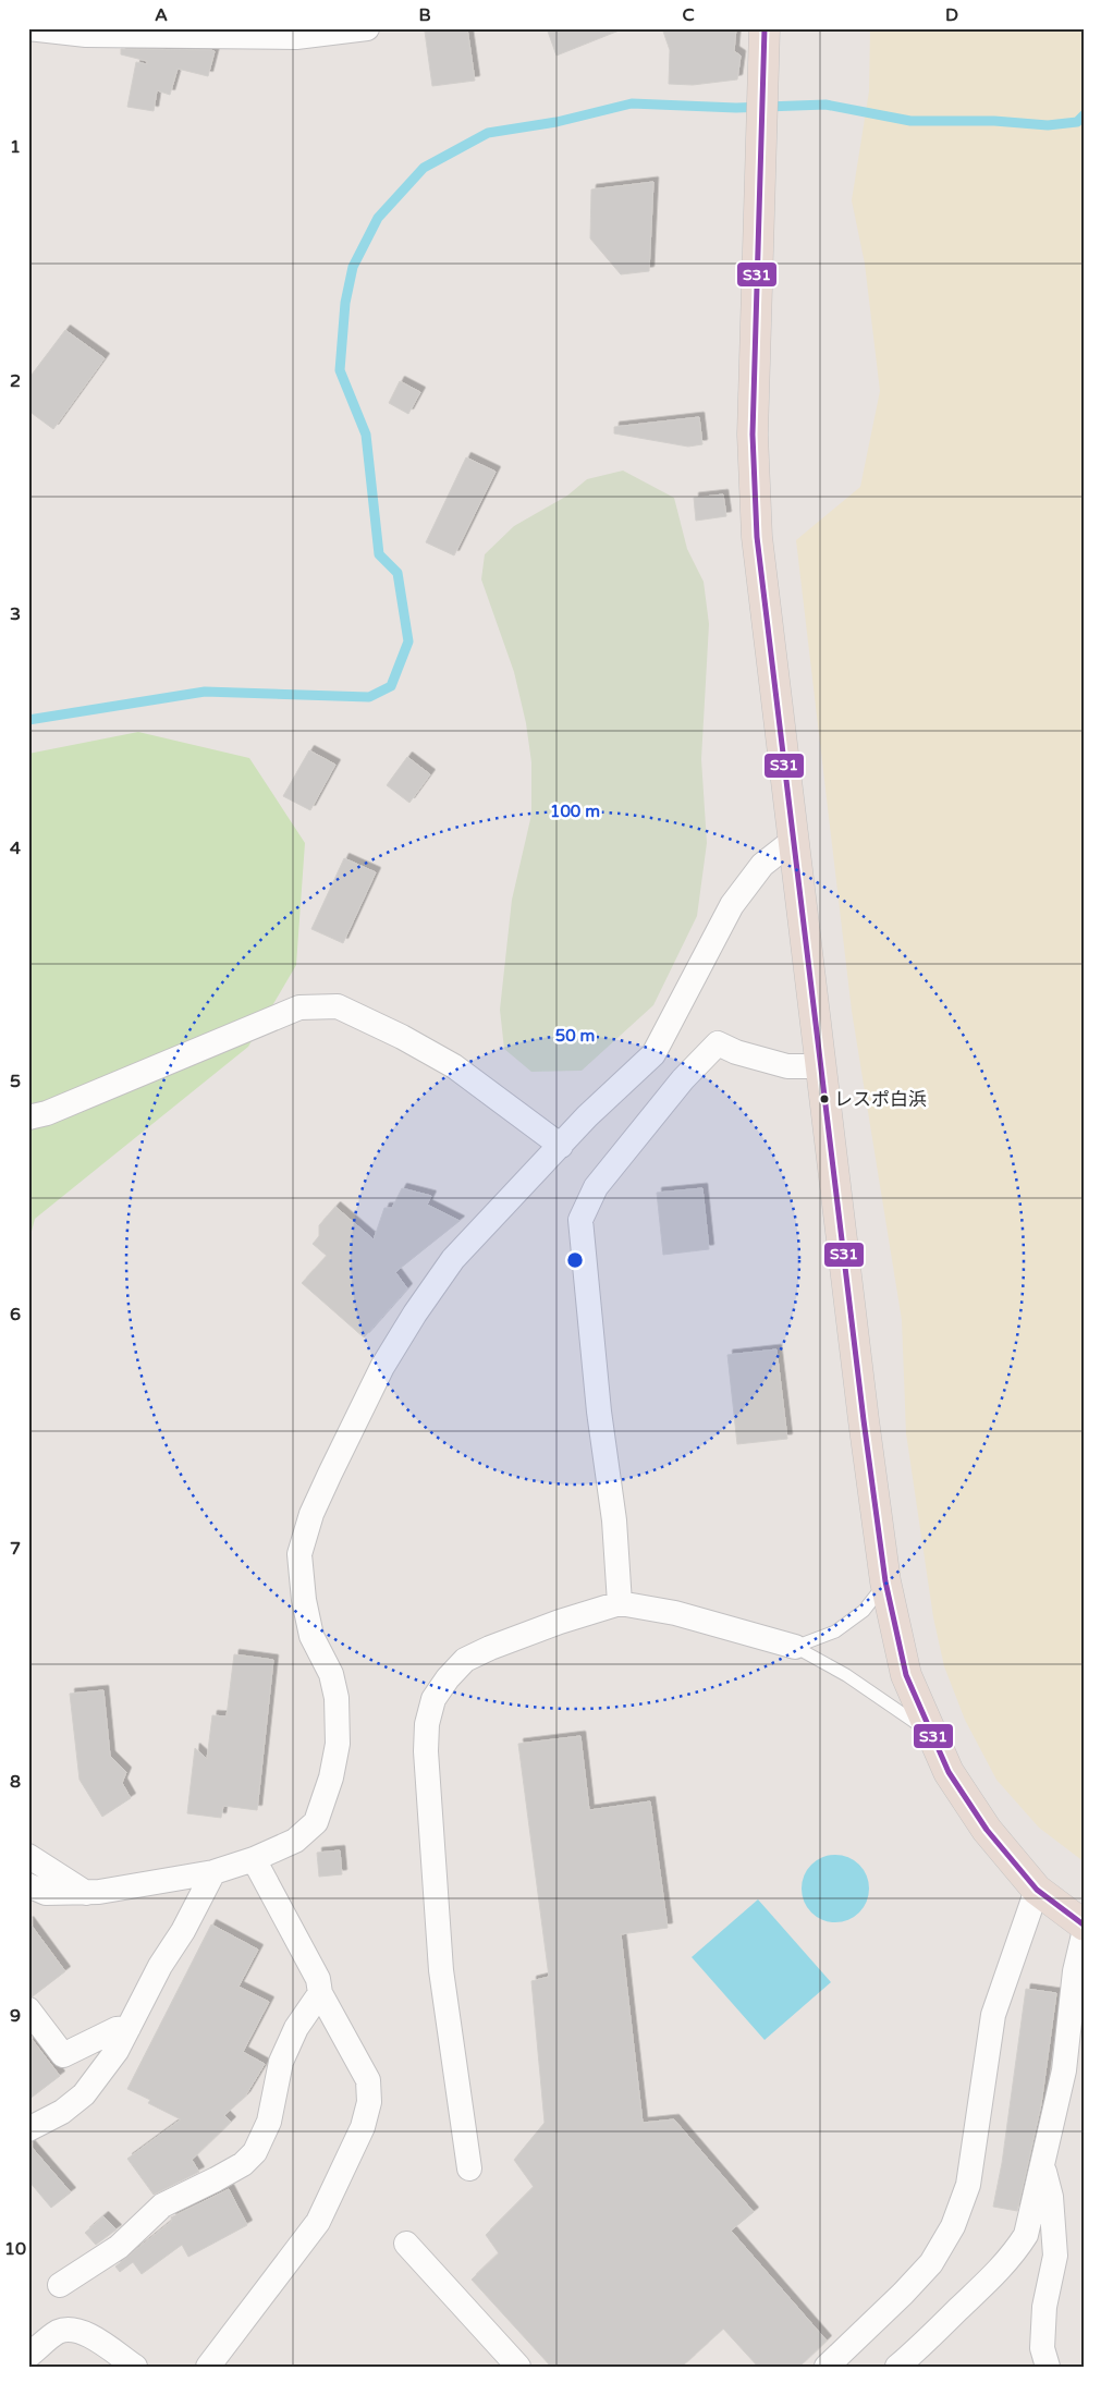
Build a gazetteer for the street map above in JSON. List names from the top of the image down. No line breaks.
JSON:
{"places":["レスポ白浜"],"lines":["transit line S31"],"grid":{"columns":["A","B","C","D"],"rows":["1","2","3","4","5","6","7","8","9","10"]},"rings":["100 m","50 m"]}
